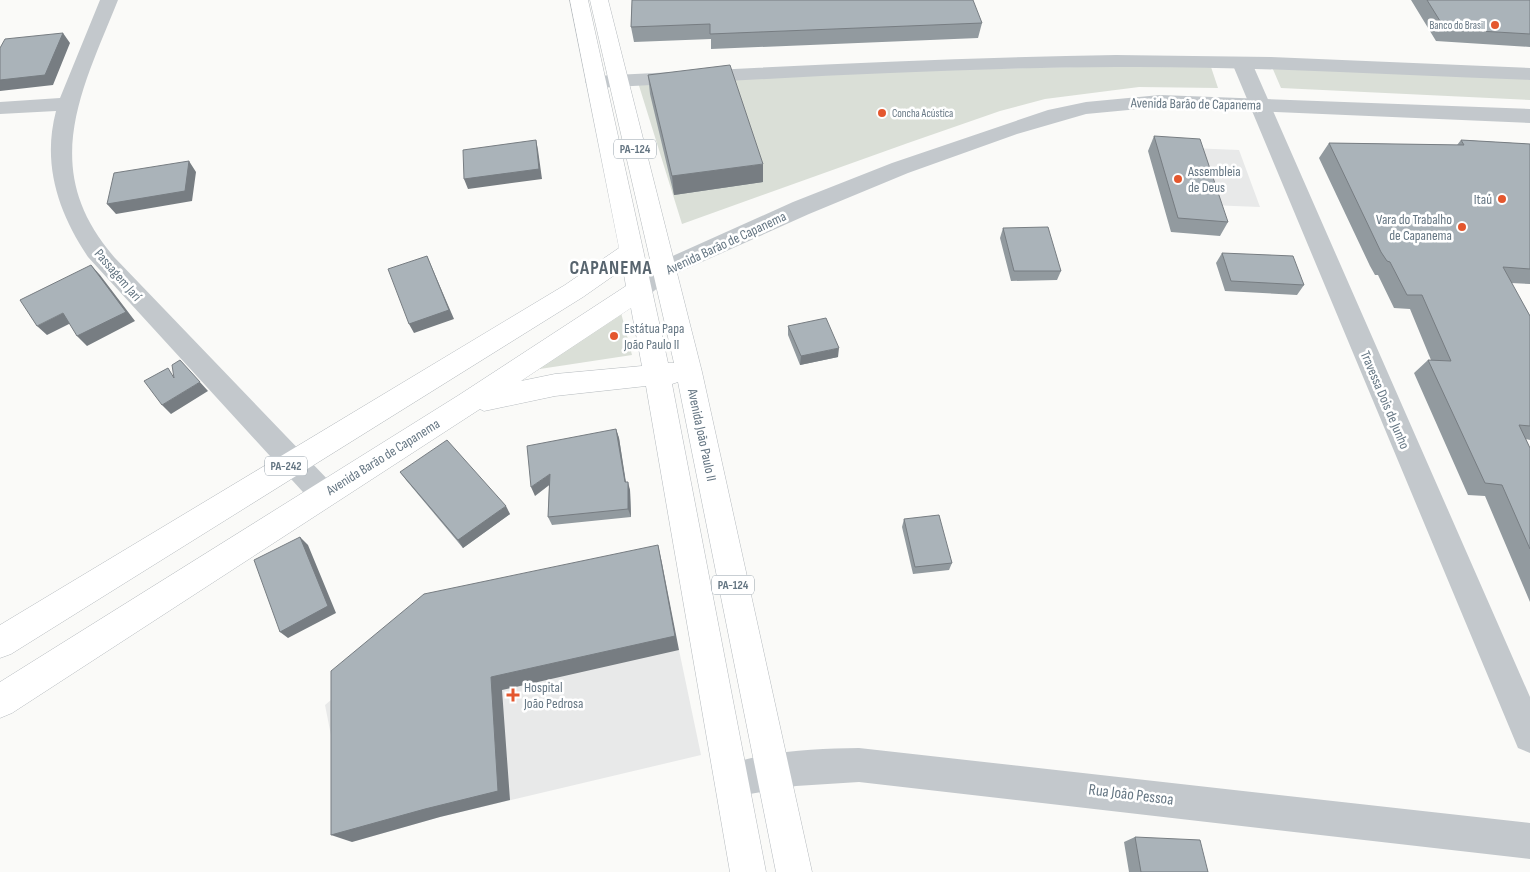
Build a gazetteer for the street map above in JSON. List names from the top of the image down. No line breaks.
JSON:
{"streets":{"main road":["Avenida Barão de Capanema","PA-124","Avenida João Paulo II","PA-242"],"street":["Passagem Jarí","Travessa Dois de Junho","Rua João Pessoa"]},"crossings":[["Avenida Barão de Capanema","PA-124"],["Avenida Barão de Capanema","Passagem Jarí"],["Avenida Barão de Capanema","Travessa Dois de Junho"],["Avenida Barão de Capanema","Avenida João Paulo II"],["PA-124","PA-242"],["PA-124","Rua João Pessoa"],["Passagem Jarí","PA-242"],["Avenida João Paulo II","Rua João Pessoa"]],"districts":["CAPANEMA"],"places":{"other":["Banco do Brasil","Concha Acústica","Assembleia de Deus","Itaú","Vara do Trabalho de Capanema","Estátua Papa João Paulo II"],"health":["Hospital João Pedrosa"]}}
